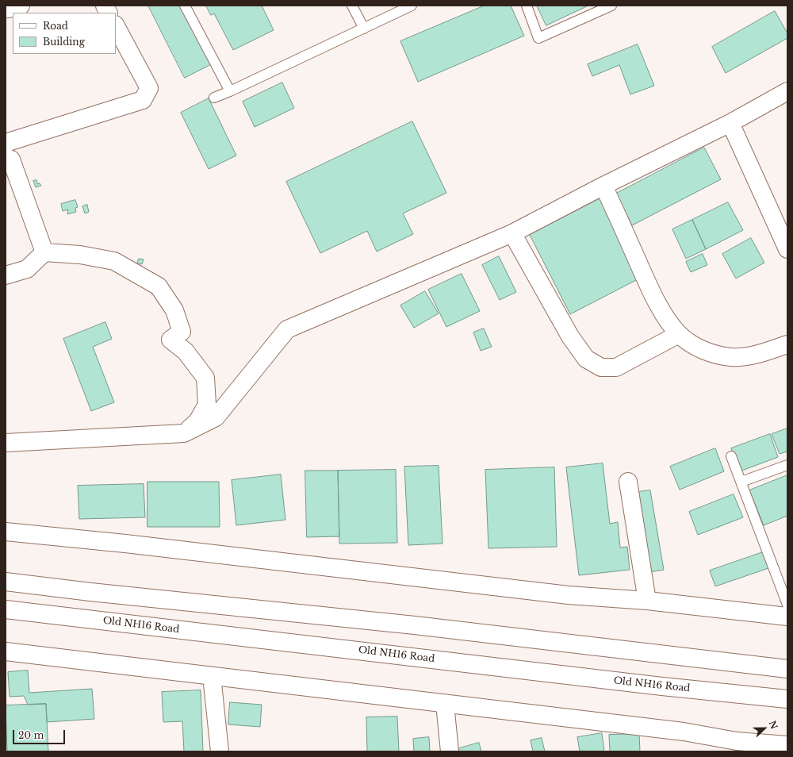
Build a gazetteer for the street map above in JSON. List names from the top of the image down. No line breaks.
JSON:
{"streets":{"street":["Old NH16 Road"]},"legend":["Road","Building"],"scale_bar":"20 m","north":"right"}
